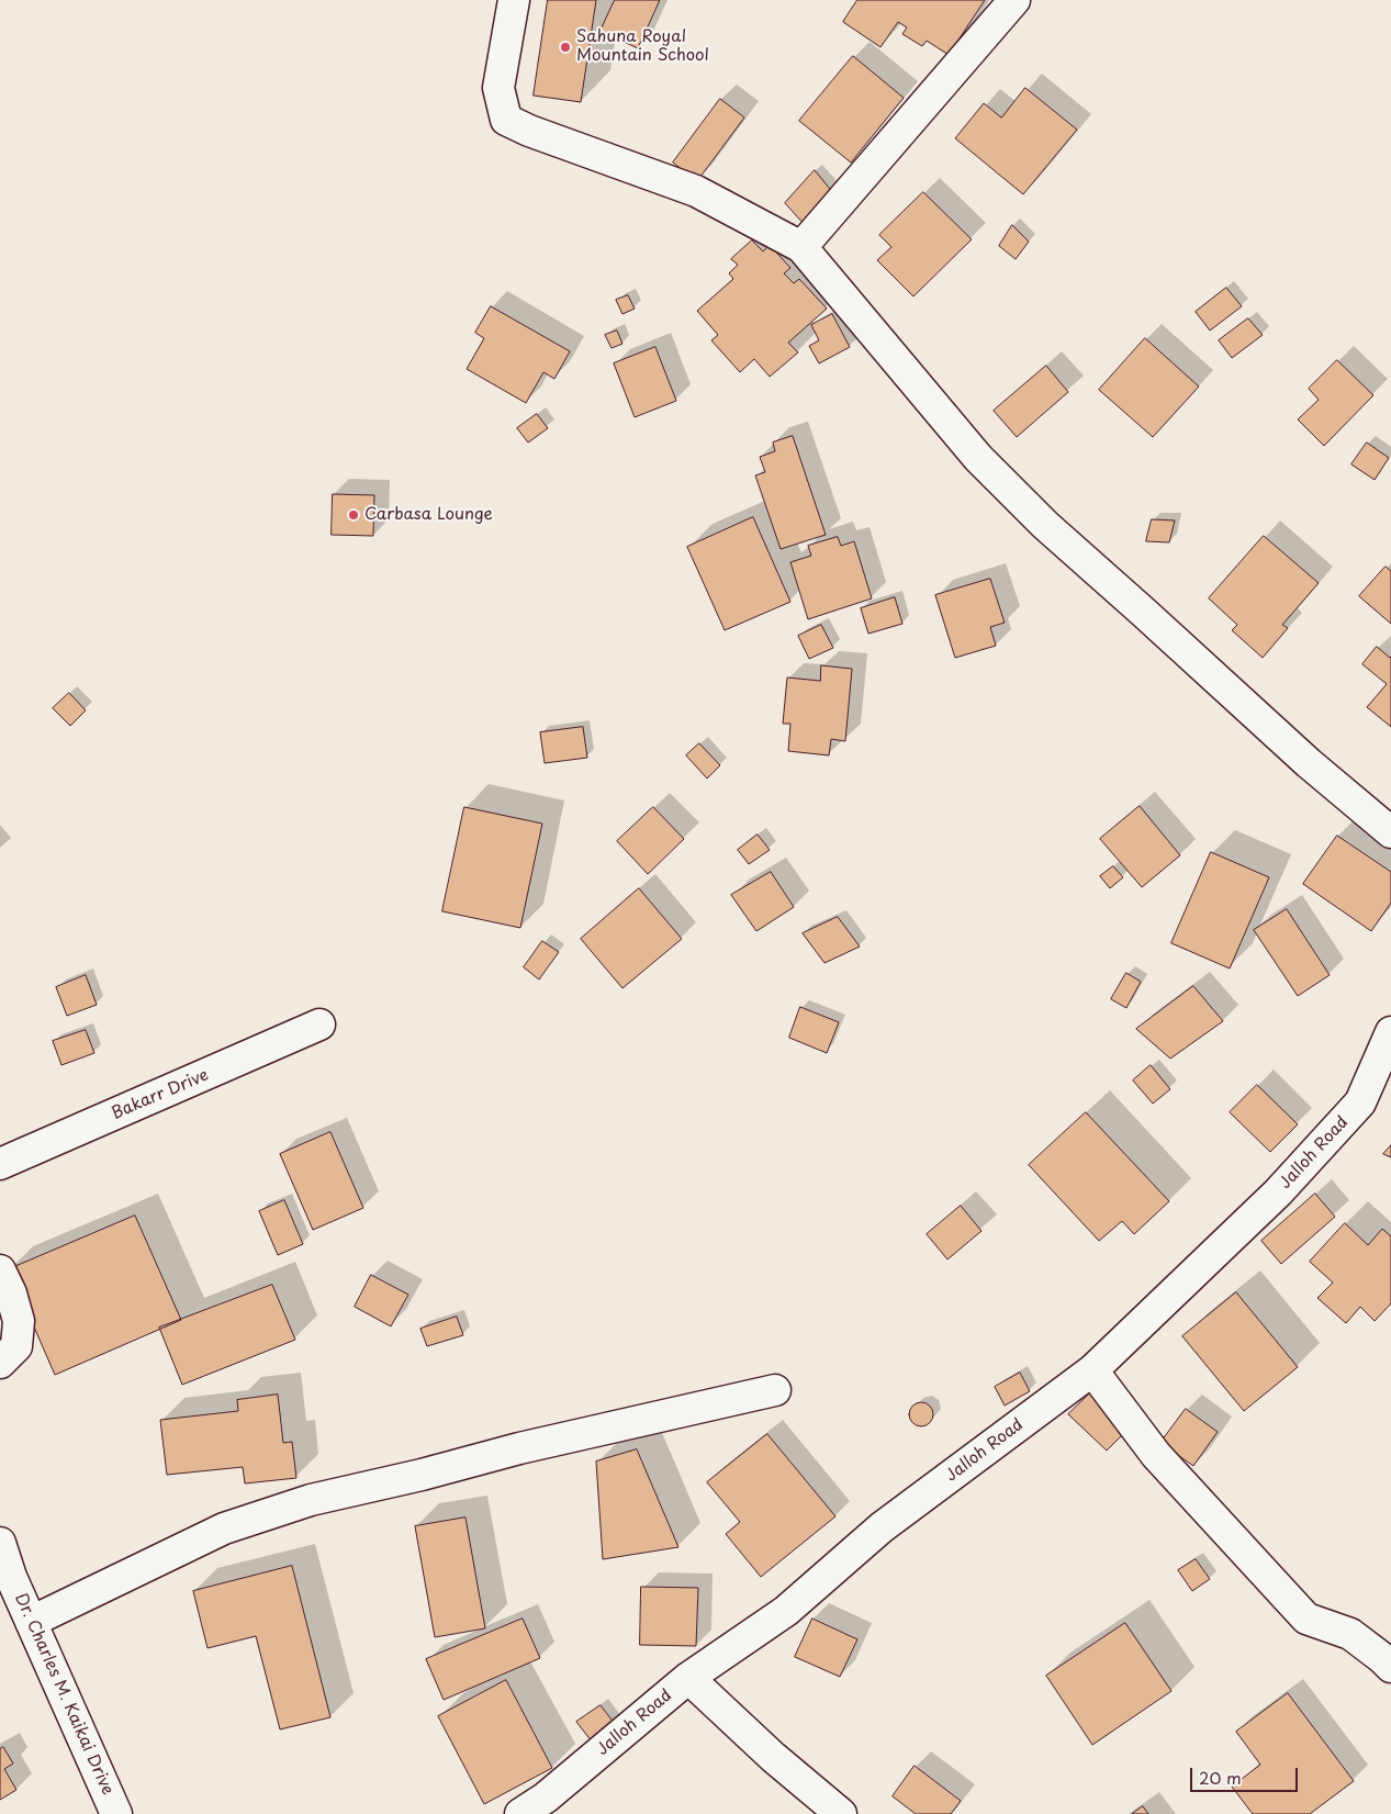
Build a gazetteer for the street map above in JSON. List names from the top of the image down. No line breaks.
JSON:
{"streets":{"street":["Bakarr Drive","Jalloh Road","Dr. Charles M. Kaikai Drive"]},"places":["Sahuna Royal Mountain School","Carbasa Lounge"],"scale_bar":"20 m"}
